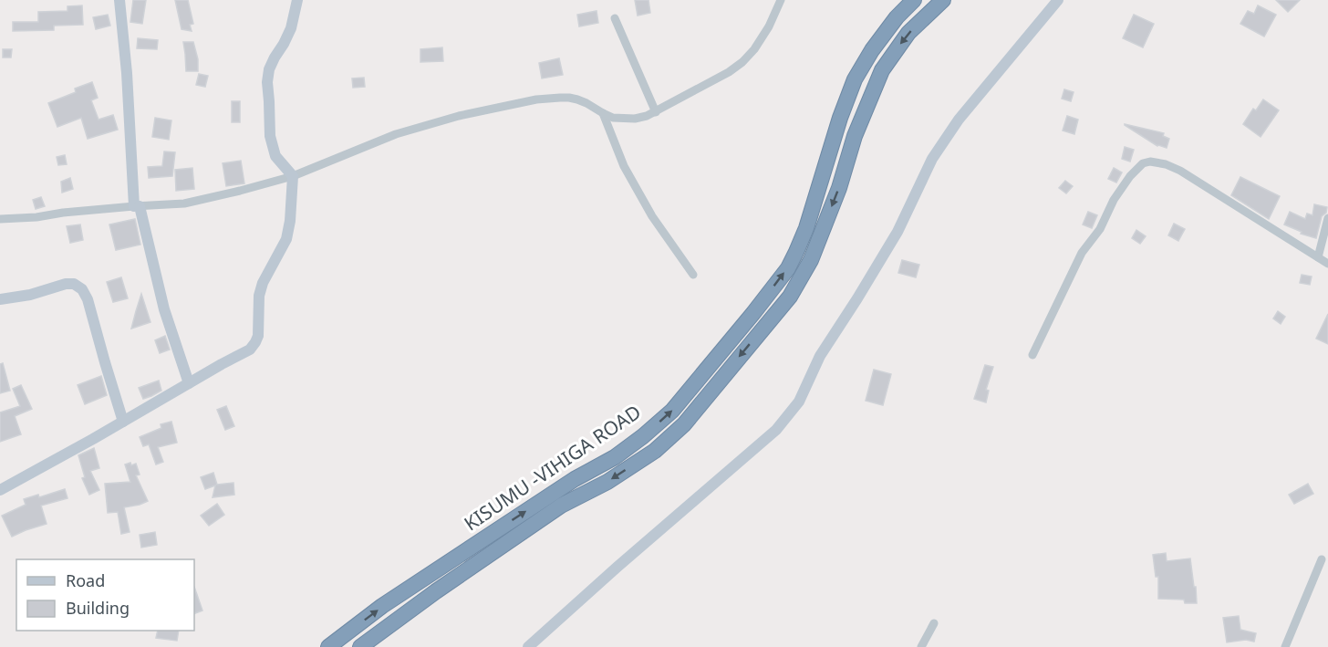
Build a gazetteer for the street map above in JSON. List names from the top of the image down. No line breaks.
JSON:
{"streets":{"highway":["KISUMU -VIHIGA ROAD"]},"legend":["Road","Building"]}
